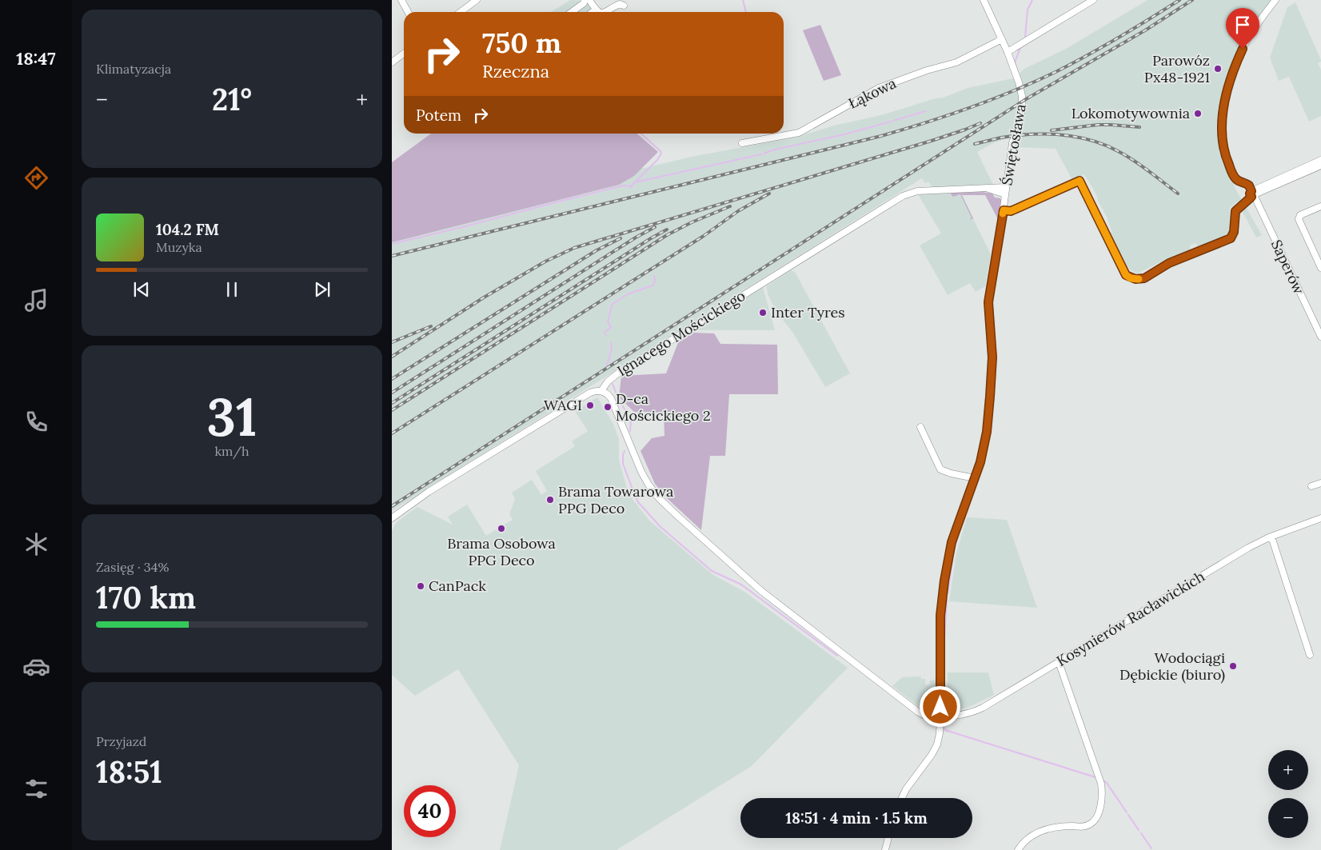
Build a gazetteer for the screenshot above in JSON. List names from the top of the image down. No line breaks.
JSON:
{"streets":{"street":["Łąkowa","Świętosława","Saperów","Ignacego Mościckiego","Kosynierów Racławickich"]},"crossings":[["Łąkowa","Świętosława"],["Świętosława","Ignacego Mościckiego"],["Świętosława","Kosynierów Racławickich"],["Ignacego Mościckiego","Kosynierów Racławickich"]],"places":["Parowóz Px48-1921","Lokomotywownia","Inter Tyres","WAGI","D-ca Mościckiego 2","Brama Towarowa PPG Deco","Brama Osobowa PPG Deco","CanPack","Wodociągi Dębickie (biuro)"],"page":{"tabs":"18:47","tile":["Klimatyzacja",["31","km/h"],["Zasięg · 34%","170 km"],["Przyjazd","18:51"]],"turn":["750 m","Rzeczna"],"heat":["−","21°","+"],"then":"Potem","song":["104.2 FM","Muzyka"],"map_buttons":["+","−"],"limit":"40","trip":"18:51 · 4 min · 1.5 km"}}
